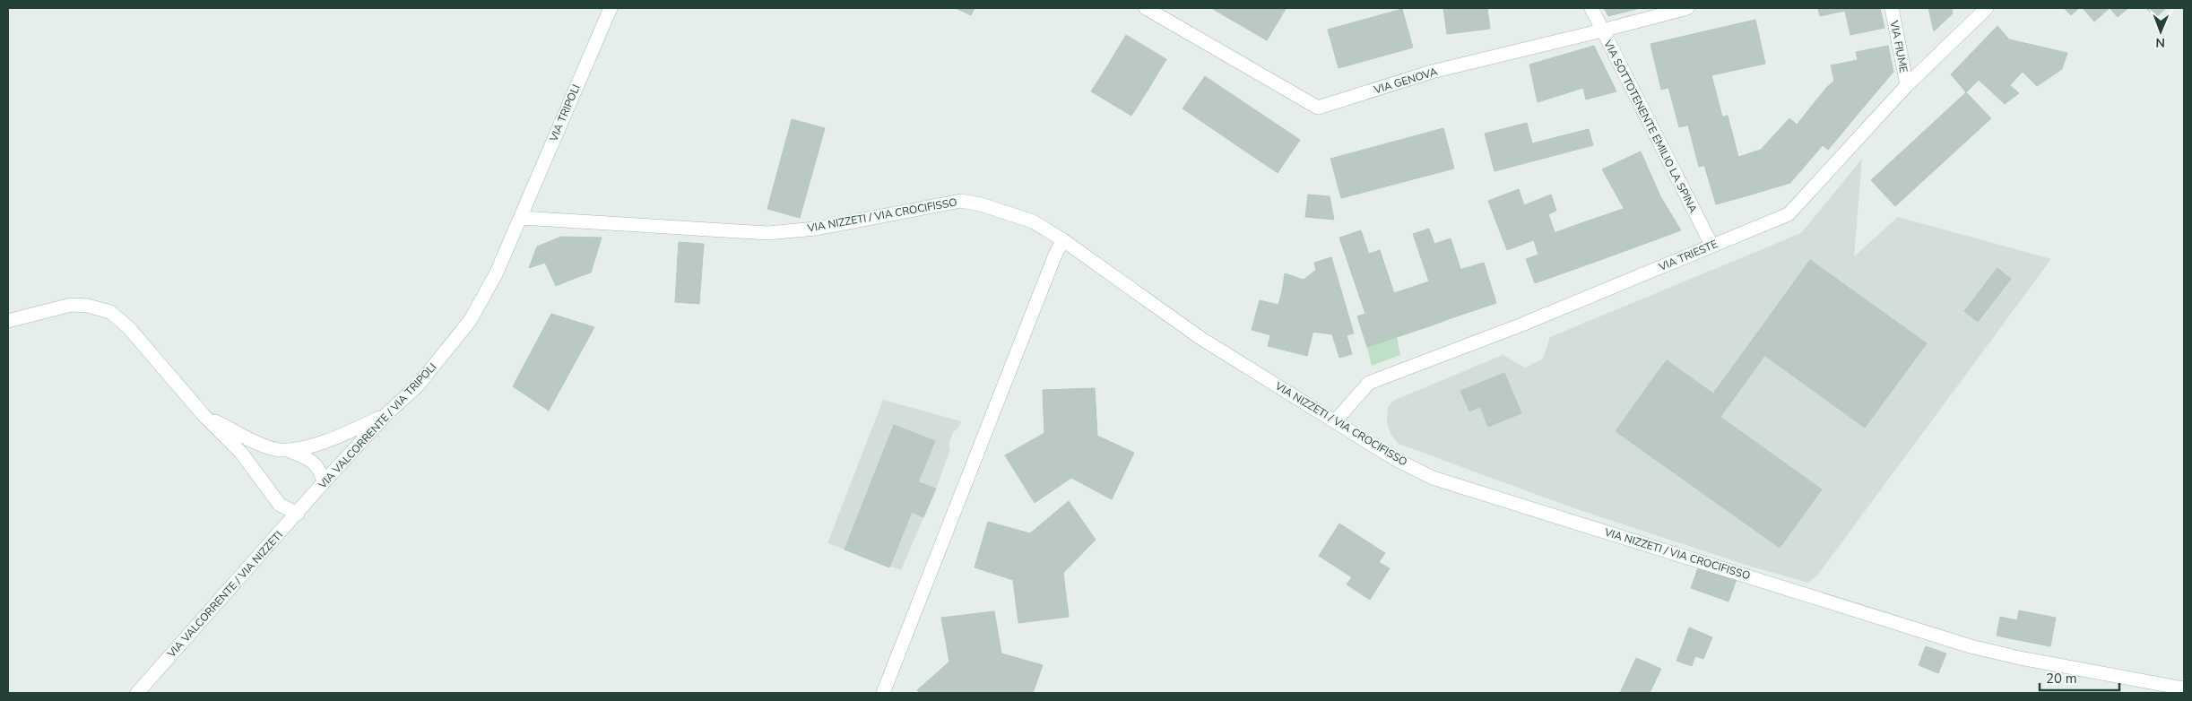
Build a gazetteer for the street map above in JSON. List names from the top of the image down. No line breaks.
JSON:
{"streets":{"street":["VIA FIUME","VIA GENOVA","VIA TRIPOLI","VIA SOTTOTENENTE EMILIO LA SPINA","VIA NIZZETI / VIA CROCIFISSO","VIA TRIESTE","VIA VALCORRENTE / VIA TRIPOLI","VIA VALCORRENTE / VIA NIZZETI"]},"crossings":[["VIA FIUME","VIA TRIESTE"],["VIA GENOVA","VIA SOTTOTENENTE EMILIO LA SPINA"],["VIA TRIPOLI","VIA NIZZETI / VIA CROCIFISSO"],["VIA TRIPOLI","VIA VALCORRENTE / VIA TRIPOLI"],["VIA SOTTOTENENTE EMILIO LA SPINA","VIA TRIESTE"],["VIA NIZZETI / VIA CROCIFISSO","VIA TRIESTE"],["VIA NIZZETI / VIA CROCIFISSO","VIA VALCORRENTE / VIA TRIPOLI"],["VIA VALCORRENTE / VIA TRIPOLI","VIA VALCORRENTE / VIA NIZZETI"]],"scale_bar":"20 m","north":"bottom"}
